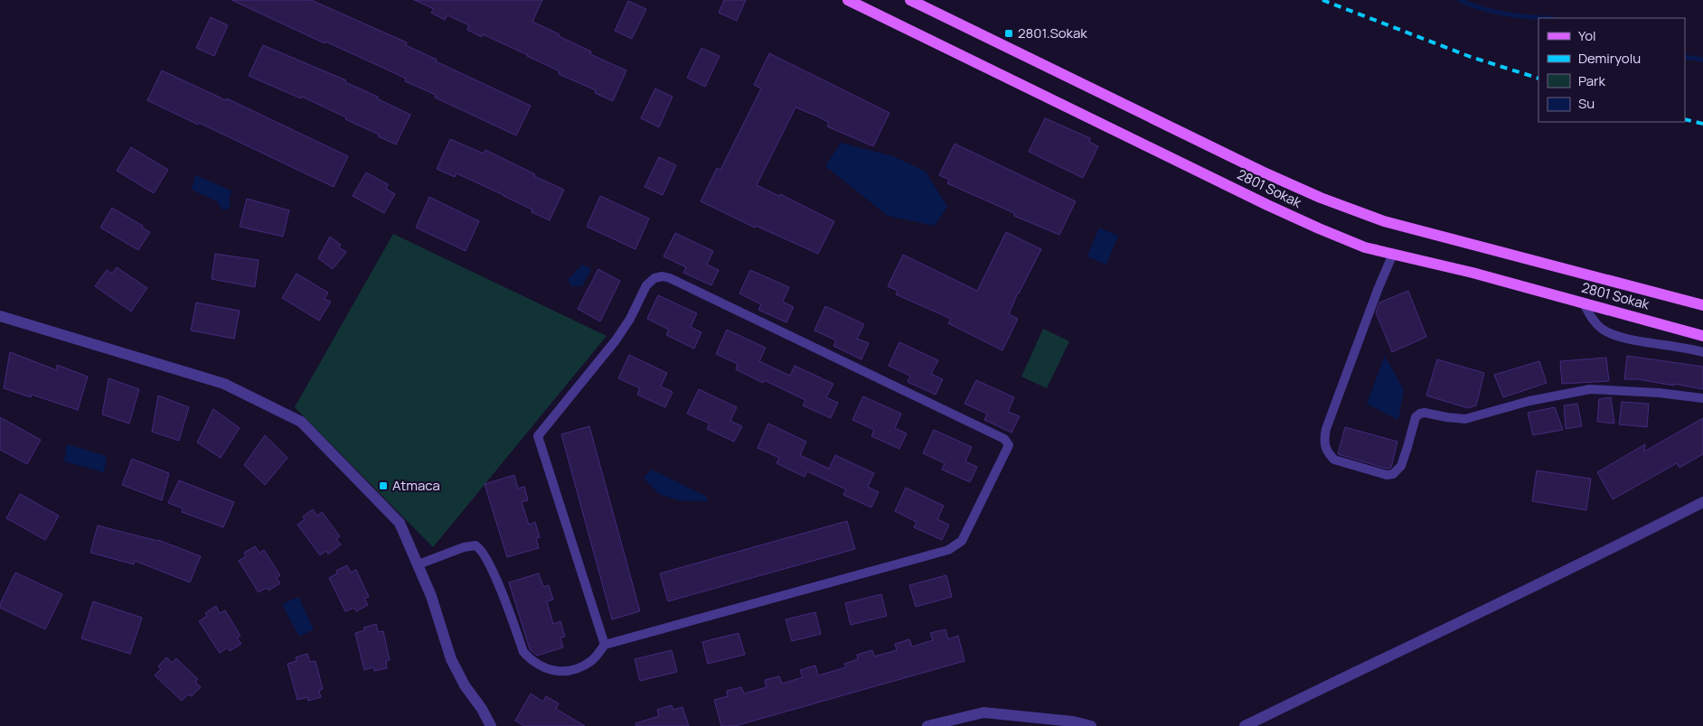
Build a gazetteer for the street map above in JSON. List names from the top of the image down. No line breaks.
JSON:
{"streets":{"main road":["2801 Sokak"]},"places":{"transit":["2801.Sokak","Atmaca"]},"legend":["Yol","Demiryolu","Park","Su"]}
